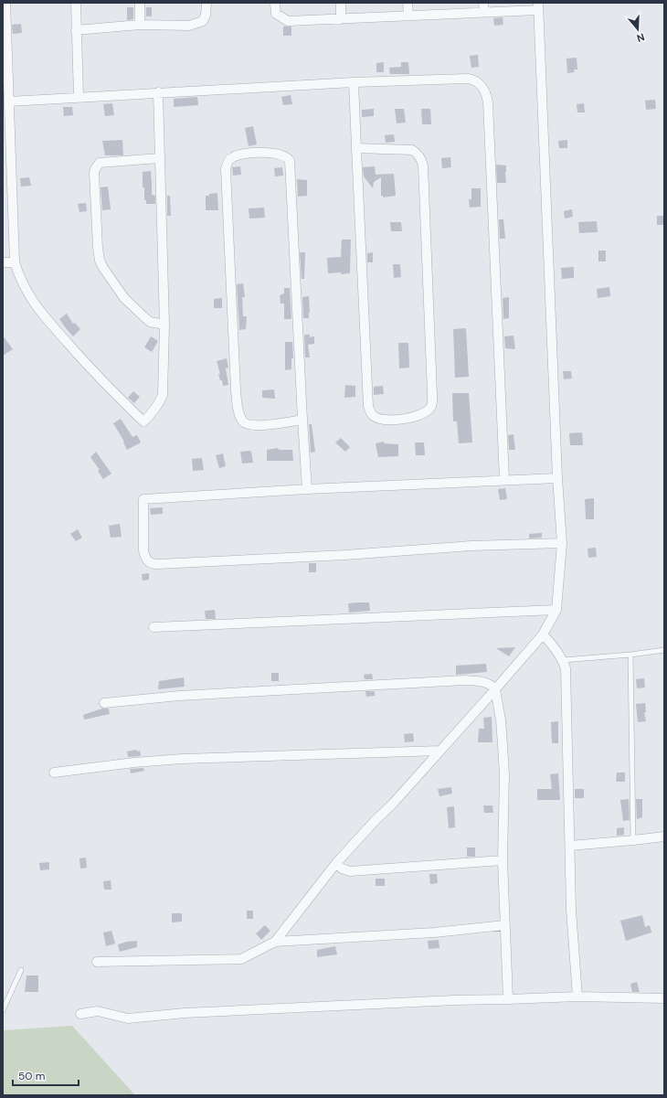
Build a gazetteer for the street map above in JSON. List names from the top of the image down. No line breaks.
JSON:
{"scale_bar":"50 m","north":"bottom"}
